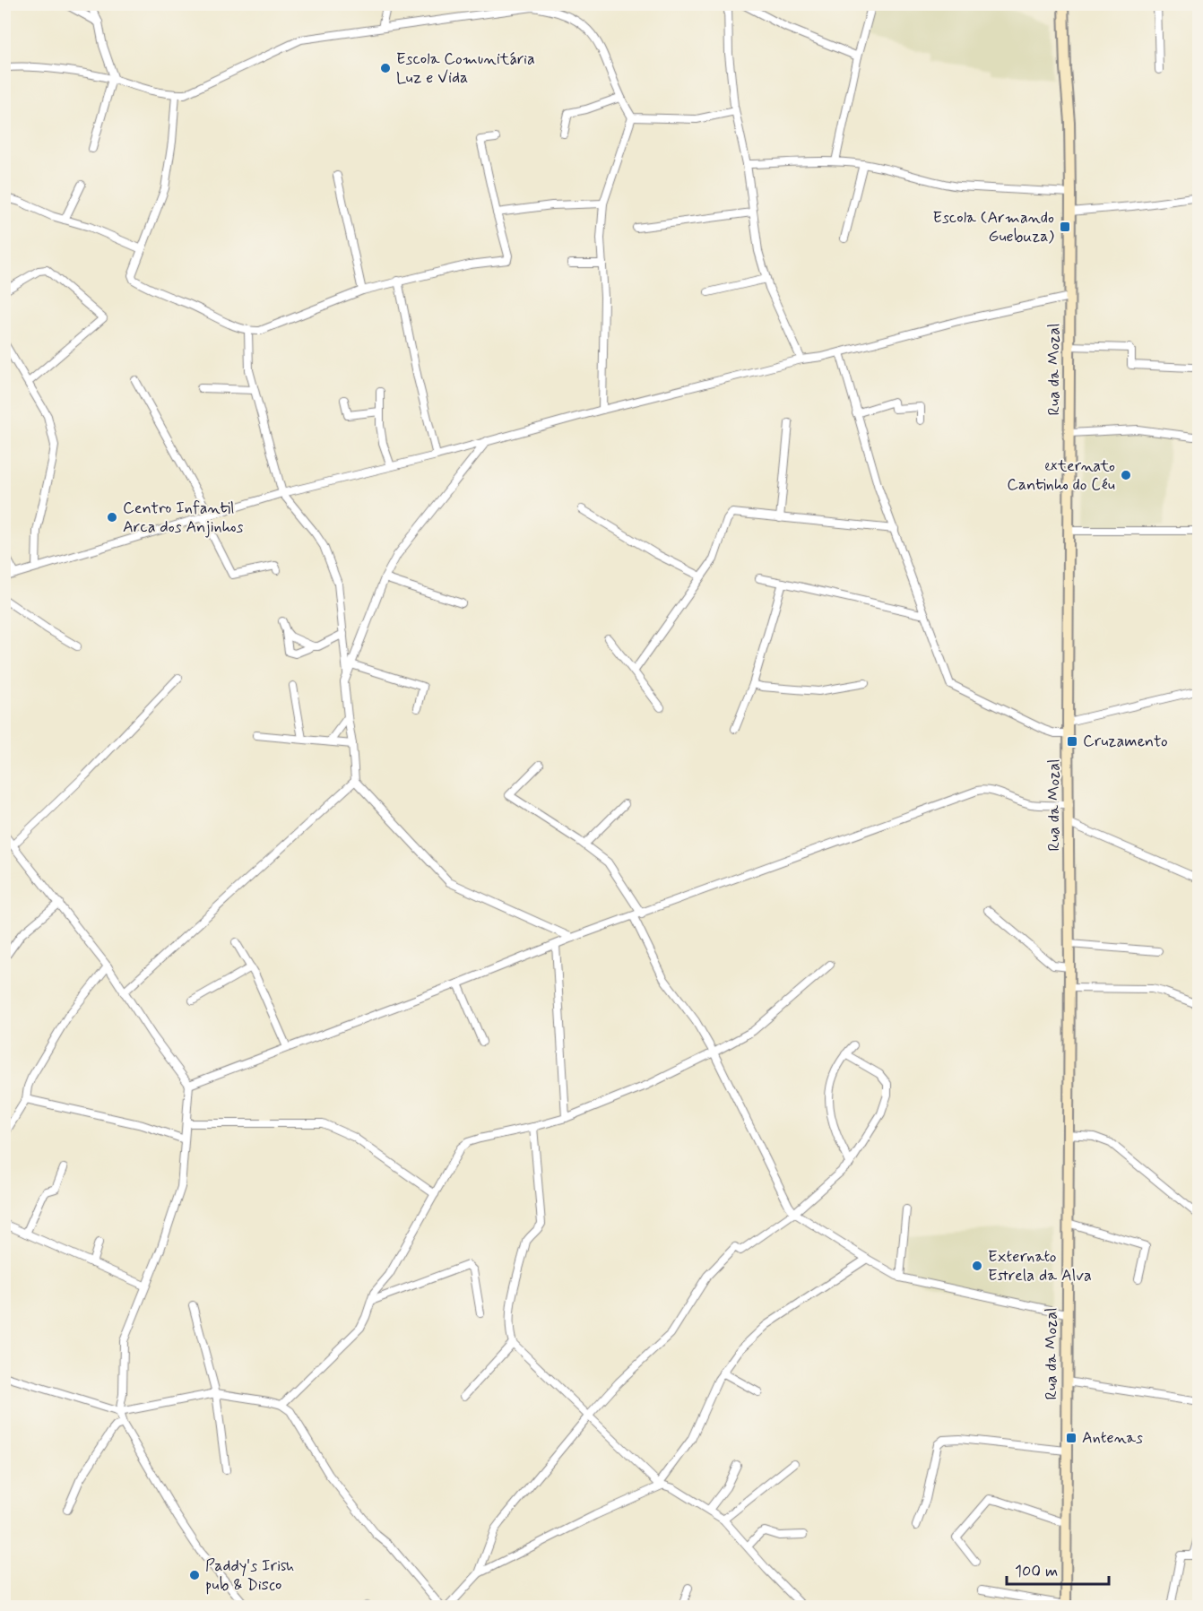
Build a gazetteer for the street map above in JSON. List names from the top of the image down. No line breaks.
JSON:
{"streets":{"main road":["Rua da Mozal"]},"places":{"other":["Escola Comunitária Luz e Vida","externato Cantinho do Céu","Centro Infantil Arca dos Anjinhos","Externato Estrela da Alva","Paddy's Irish pub & Disco"],"transit":["Escola (Armando Guebuza)","Cruzamento","Antenas"]},"scale_bar":"100 m"}
